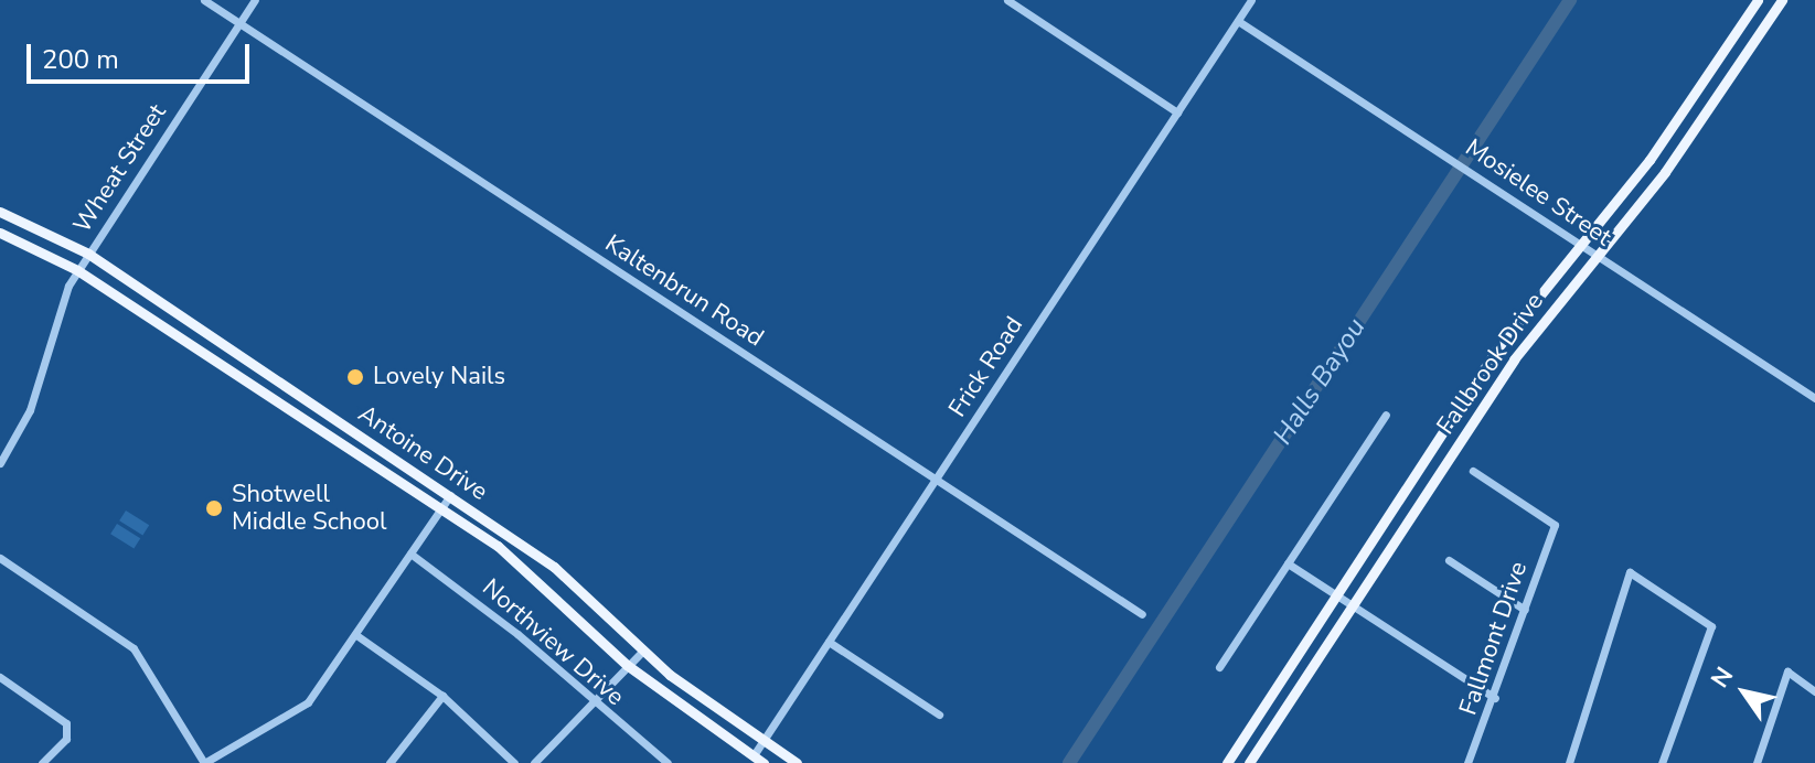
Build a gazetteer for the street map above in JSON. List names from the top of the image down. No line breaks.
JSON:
{"streets":{"main road":["Fallbrook Drive","Antoine Drive"],"street":["Wheat Street","Mosielee Street","Kaltenbrun Road","Frick Road","Fallmont Drive","Northview Drive"]},"crossings":[["Wheat Street","Kaltenbrun Road"],["Wheat Street","Antoine Drive"],["Mosielee Street","Fallbrook Drive"],["Mosielee Street","Frick Road"],["Kaltenbrun Road","Frick Road"],["Frick Road","Antoine Drive"]],"water":["Halls Bayou"],"places":["Lovely Nails","Shotwell Middle School"],"scale_bar":"200 m","north":"top left"}
